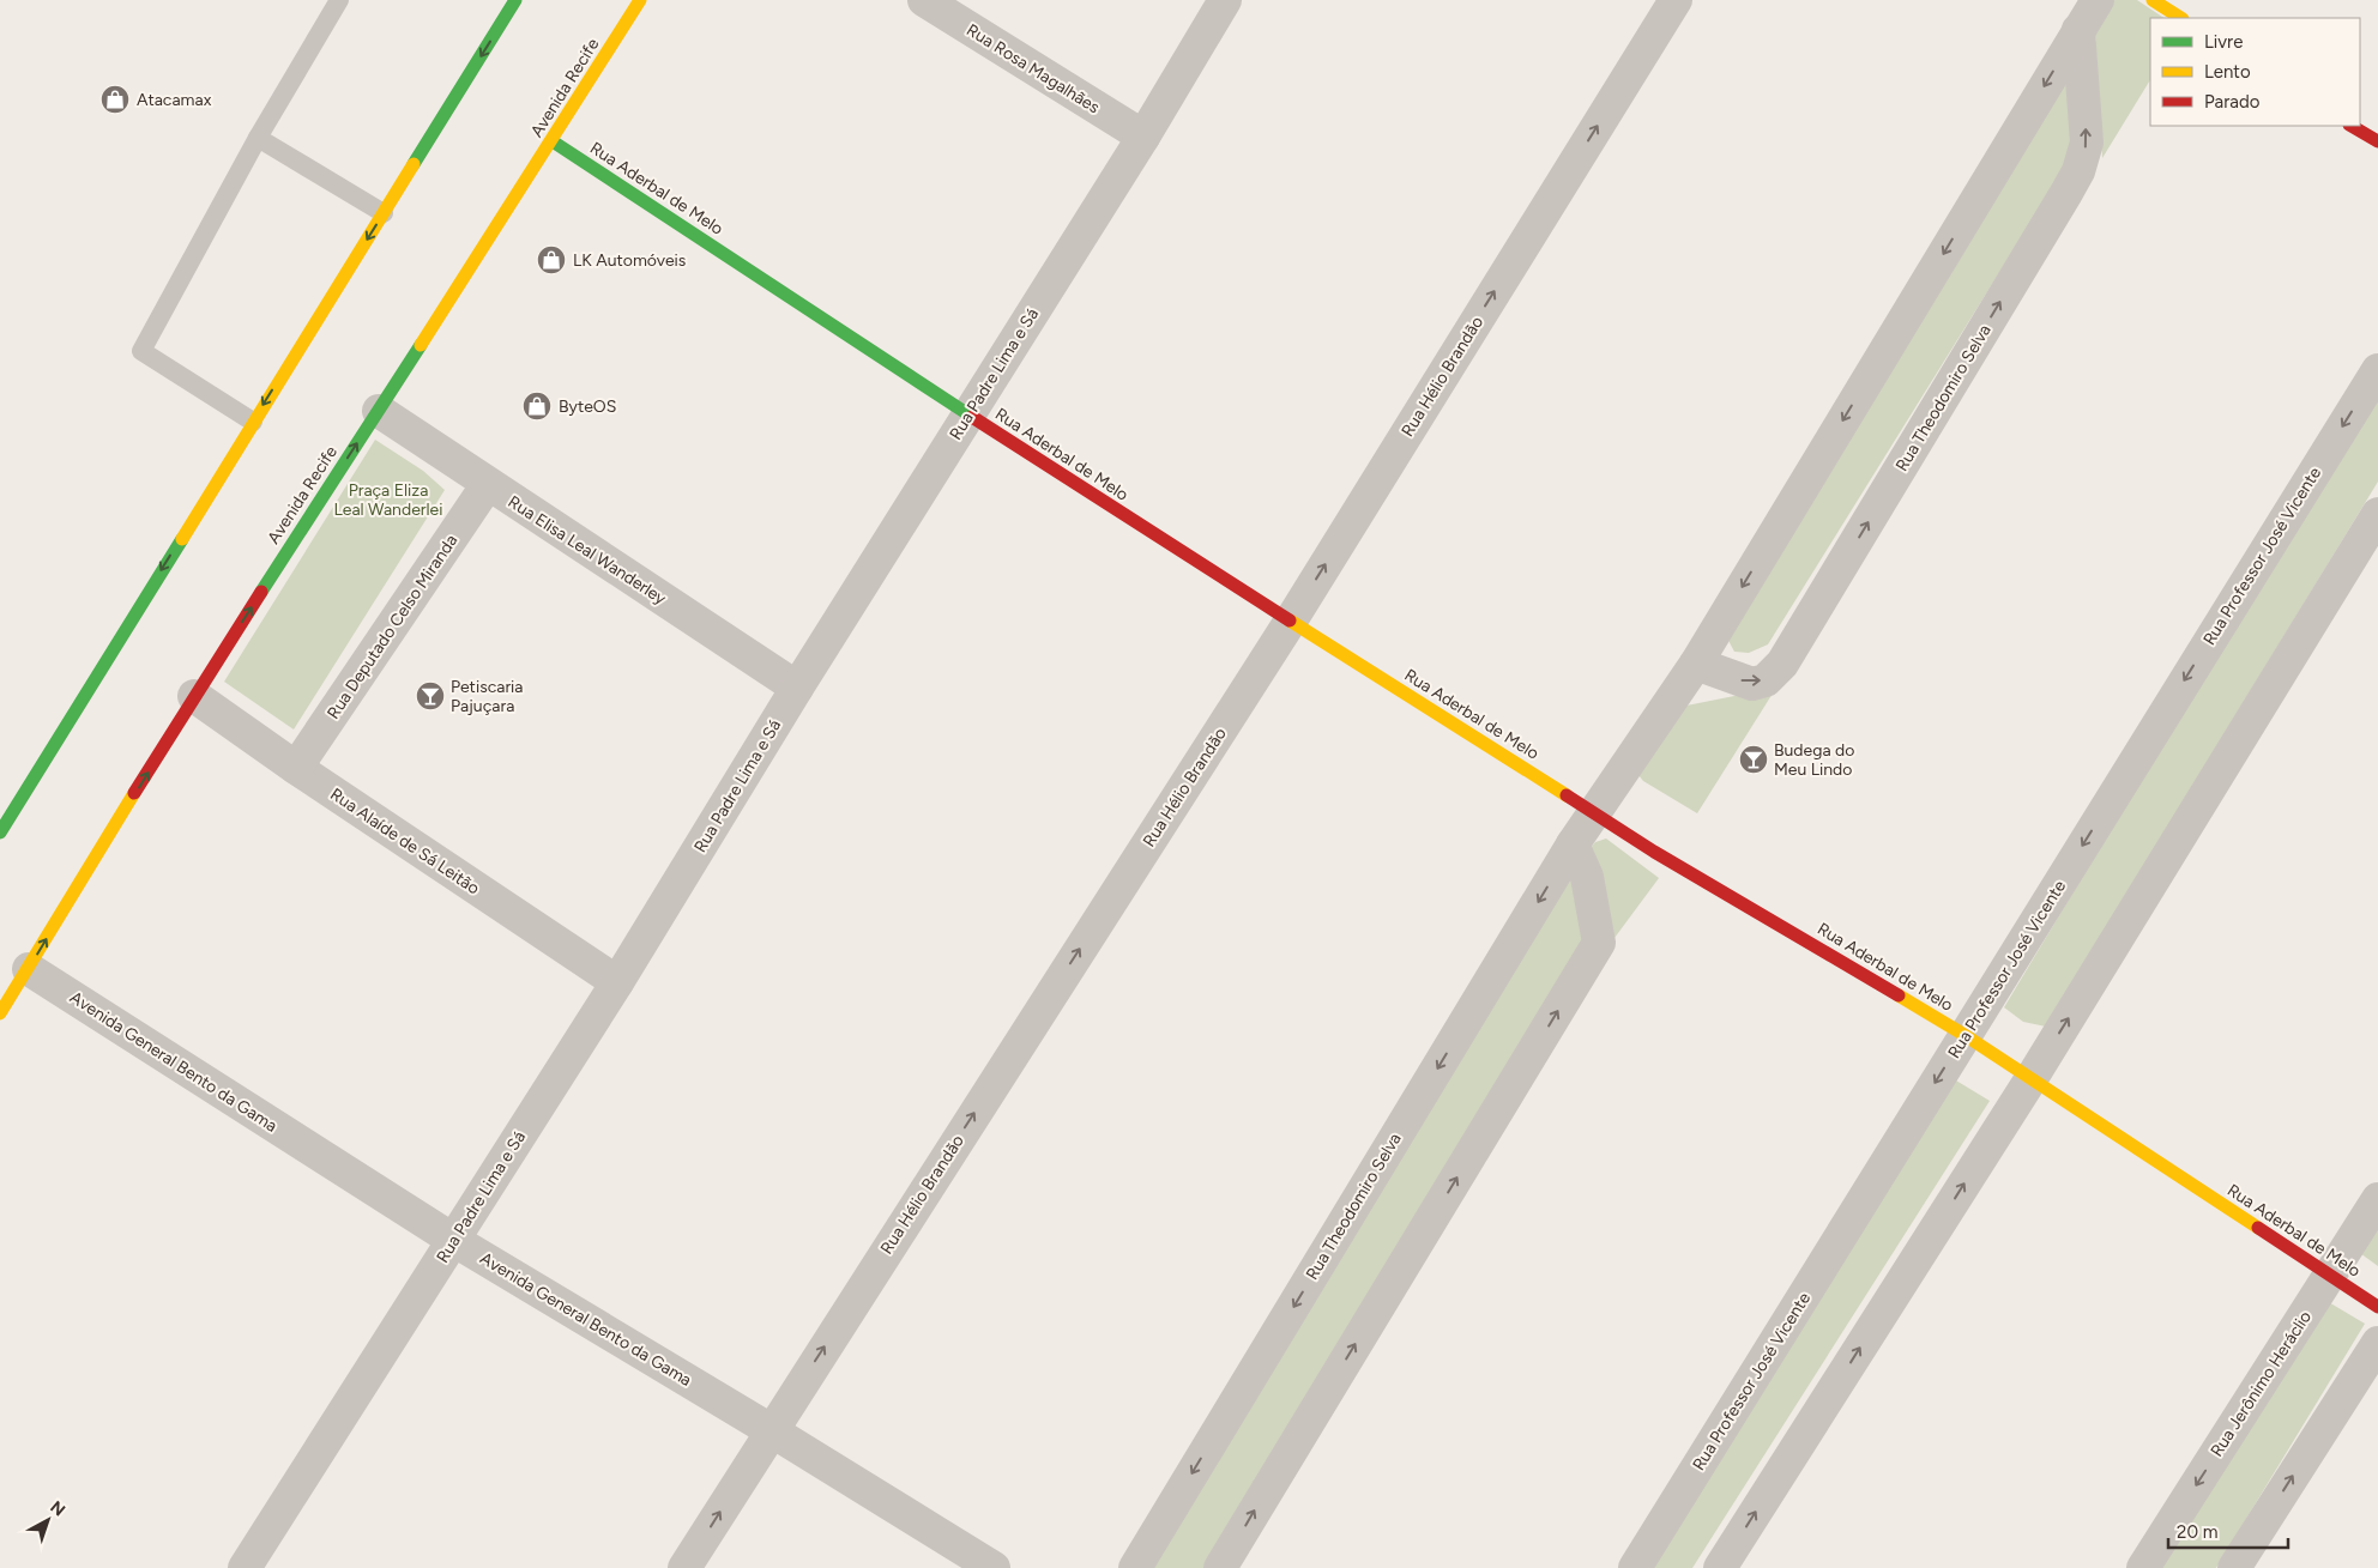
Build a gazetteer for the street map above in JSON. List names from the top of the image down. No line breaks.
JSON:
{"streets":{"main road":["Avenida Recife","Rua Aderbal de Melo"],"street":["Rua Rosa Magalhães","Rua Padre Lima e Sá","Rua Hélio Brandão","Rua Theodomiro Selva","Rua Elisa Leal Wanderley","Rua Professor José Vicente","Rua Deputado Celso Miranda","Rua Alaíde de Sá Leitão","Avenida General Bento da Gama","Rua Jerônimo Heráclio"]},"crossings":[["Rua Rosa Magalhães","Rua Padre Lima e Sá"],["Avenida Recife","Rua Aderbal de Melo"],["Avenida Recife","Rua Elisa Leal Wanderley"],["Avenida Recife","Rua Alaíde de Sá Leitão"],["Avenida Recife","Avenida General Bento da Gama"],["Rua Aderbal de Melo","Rua Padre Lima e Sá"],["Rua Aderbal de Melo","Rua Hélio Brandão"],["Rua Aderbal de Melo","Rua Theodomiro Selva"],["Rua Aderbal de Melo","Rua Professor José Vicente"],["Rua Aderbal de Melo","Rua Jerônimo Heráclio"],["Rua Padre Lima e Sá","Rua Elisa Leal Wanderley"],["Rua Padre Lima e Sá","Rua Alaíde de Sá Leitão"],["Rua Padre Lima e Sá","Avenida General Bento da Gama"],["Rua Hélio Brandão","Avenida General Bento da Gama"],["Rua Elisa Leal Wanderley","Rua Deputado Celso Miranda"],["Rua Deputado Celso Miranda","Rua Alaíde de Sá Leitão"]],"one_way":["Rua Hélio Brandão"],"parks":["Praça Eliza Leal Wanderlei"],"places":{"shop":["Atacamax","LK Automóveis","ByteOS"],"bar":["Petiscaria Pajuçara","Budega do Meu Lindo"]},"legend":["Livre","Lento","Parado"],"scale_bar":"20 m","north":"top right"}
